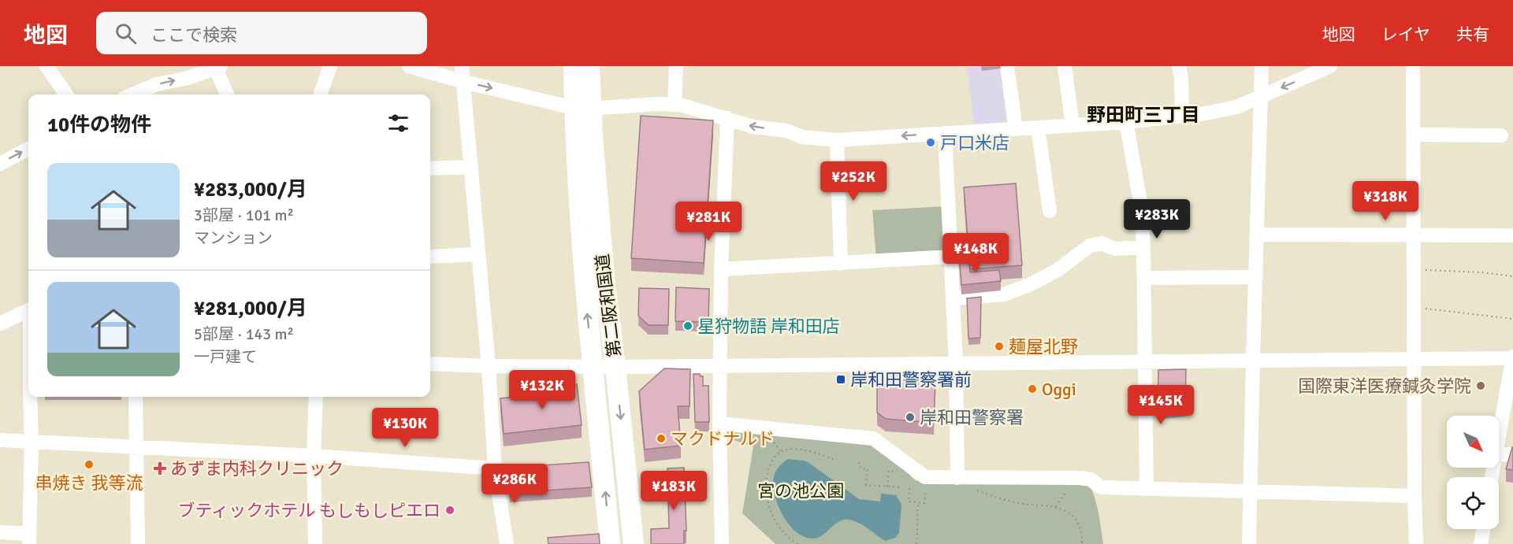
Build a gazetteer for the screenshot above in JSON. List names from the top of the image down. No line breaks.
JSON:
{"streets":{"highway":["第二阪和国道"]},"districts":["野田町三丁目"],"parks":["宮の池公園"],"places":{"other":["戸口米店","星狩物語 岸和田店","麺屋北野","国際東洋医療鍼灸学院","Oggi","岸和田警察署","マクドナルド","串焼き 我等流","ブティックホテル もしもしピエロ"],"transit":["岸和田警察署前"],"health":["あずま内科クリニック"]},"north":"bottom right","page":{"header":"地図","search":"ここで検索","nav":["地図","レイヤ","共有"],"heading":"10件の物件","list":[{"name":"¥283,000/月","note":"3部屋 · 101 m² · マンション"},{"name":"¥281,000/月","note":"5部屋 · 143 m² · 一戸建て"}],"price":["¥252K","¥318K","¥283K","¥281K","¥148K","¥132K","¥145K","¥130K","¥286K","¥183K"]}}
